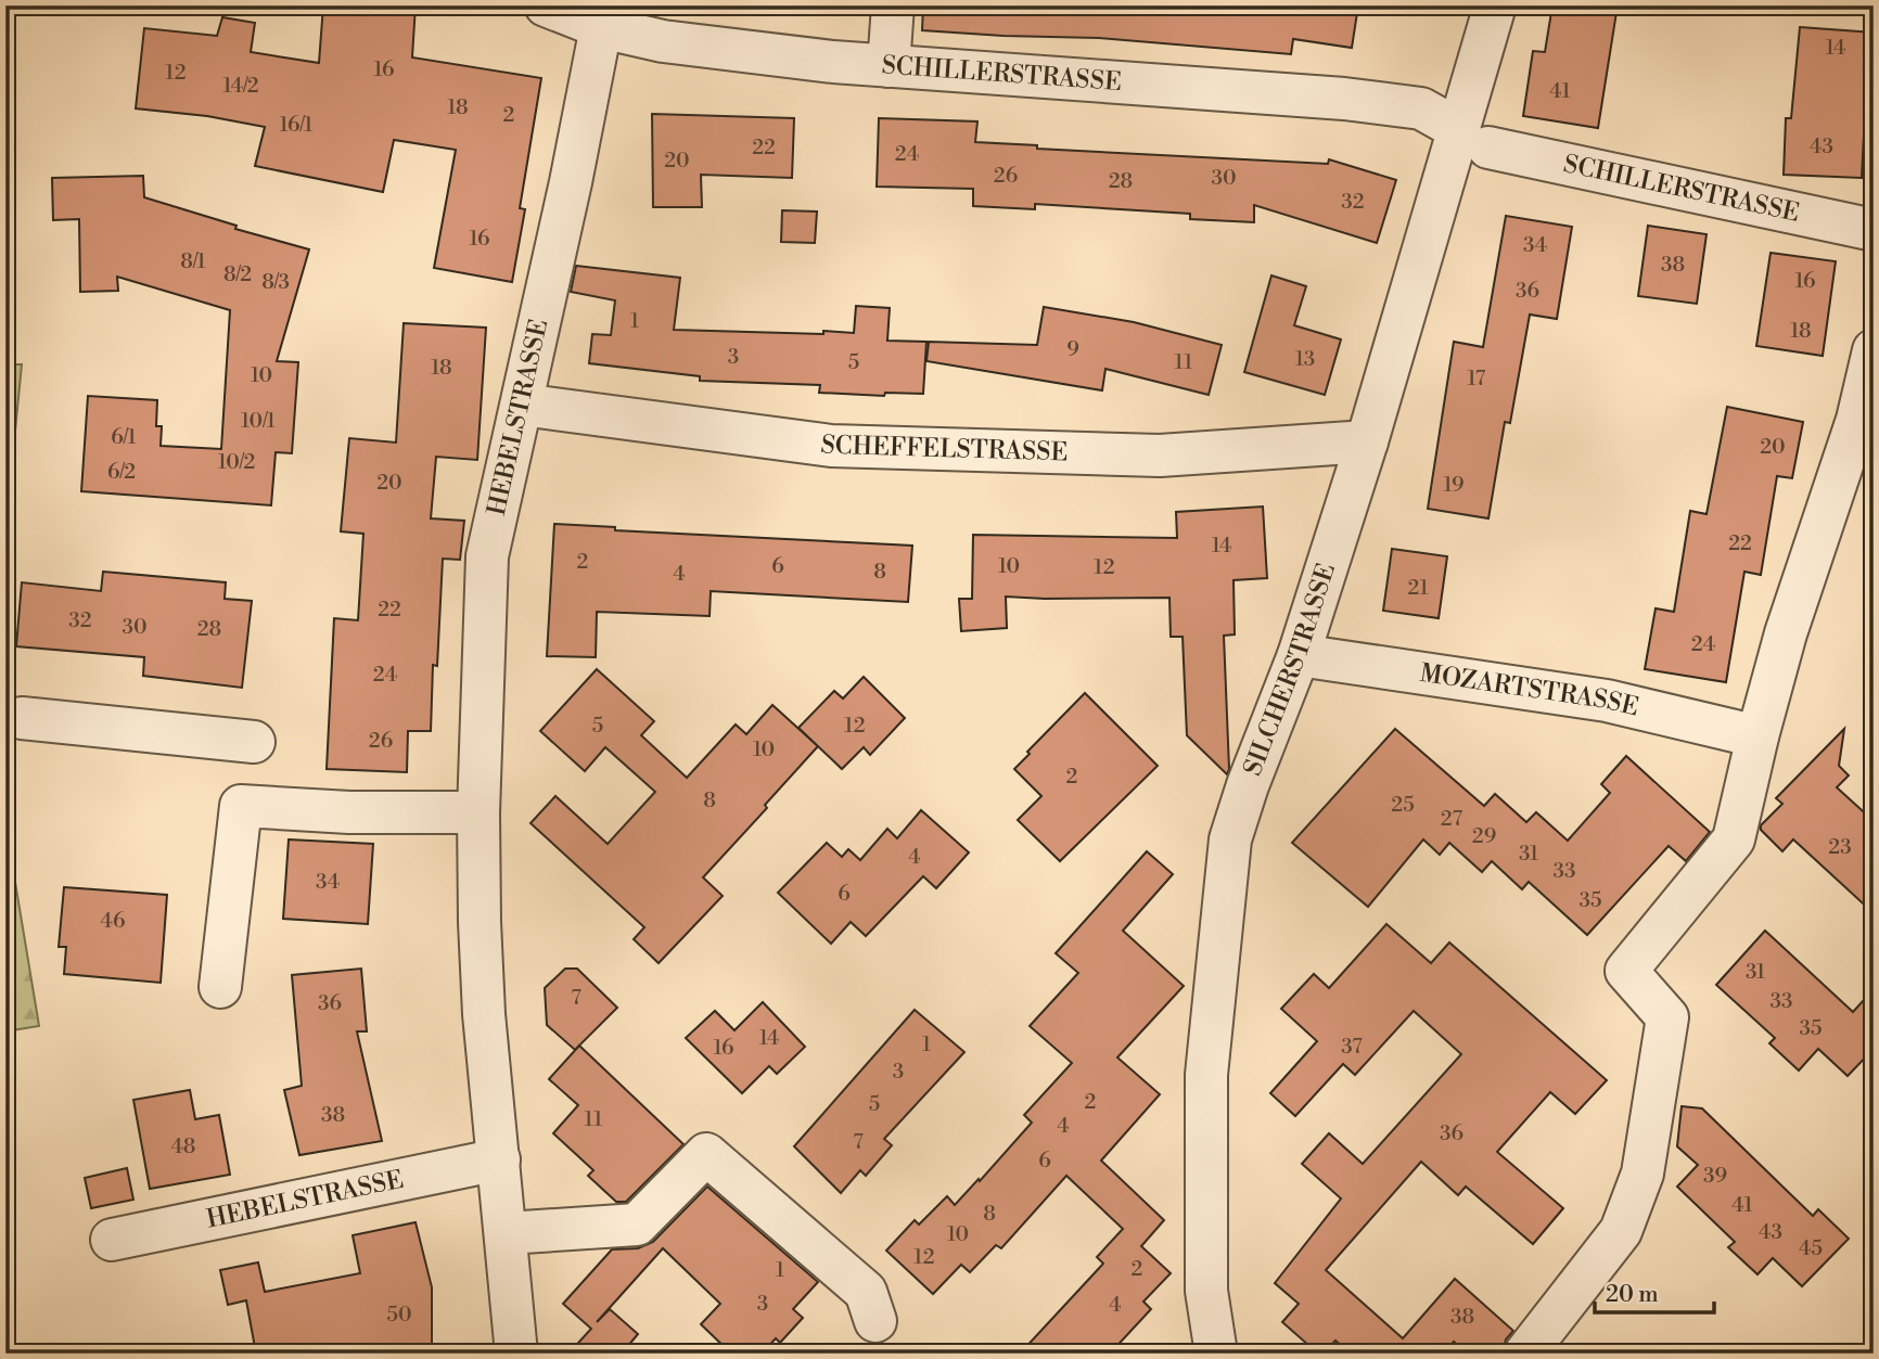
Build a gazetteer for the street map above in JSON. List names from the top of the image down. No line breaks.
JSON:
{"streets":{"street":["SCHILLERSTRASSE","HEBELSTRASSE","SCHEFFELSTRASSE","SILCHERSTRASSE","MOZARTSTRASSE"]},"crossings":[["SCHILLERSTRASSE","HEBELSTRASSE"],["SCHILLERSTRASSE","SILCHERSTRASSE"],["HEBELSTRASSE","SCHEFFELSTRASSE"],["SCHEFFELSTRASSE","SILCHERSTRASSE"],["SILCHERSTRASSE","MOZARTSTRASSE"]],"house_numbers":["14","16","12","14/2","41","18","2","16/1","43","22","24","20","26","30","28","32","16","34","8/1","38","8/2","16","8/3","36","1","18","9","3","13","5","11","18","10","17","10/1","6/1","20","10/2","6/2","20","19","22","14","2","6","10","12","8","4","21","22","32","30","28","24","24","5","12","26","10","2","8","25","27","29","23","31","4","33","34","6","35","46","31","7","33","36","35","14","1","37","16","3","2","5","38","11","4","36","7","48","6","39","41","8","43","10","45","12","2","1","3","4","50","38"],"scale_bar":"20 m"}
